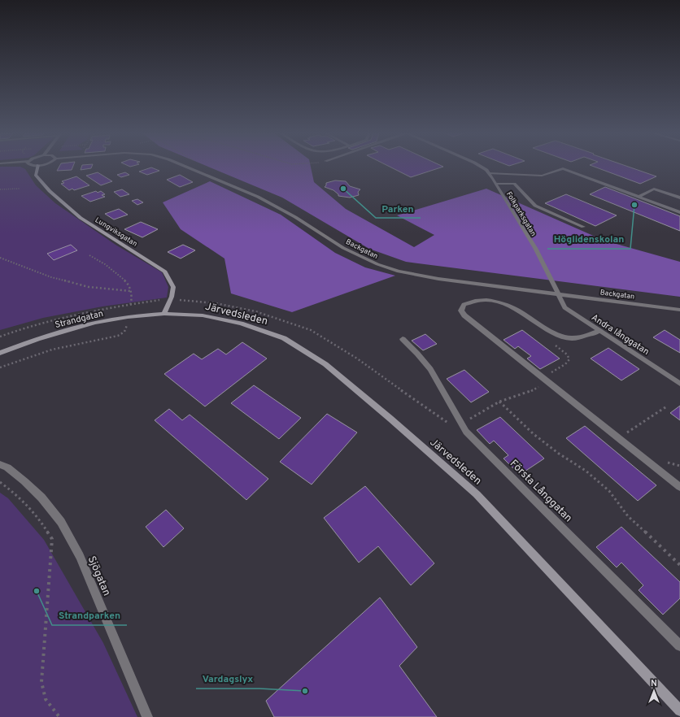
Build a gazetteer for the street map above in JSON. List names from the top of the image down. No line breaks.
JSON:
{"streets":{"main road":["Lungviksgatan","Järvedsleden","Strandgatan"],"street":["Folkparksgatan","Backgatan","Andra långgatan","Första Långgatan","Sjögatan"]},"crossings":[["Folkparksgatan","Backgatan"],["Folkparksgatan","Andra långgatan"],["Lungviksgatan","Järvedsleden"],["Lungviksgatan","Strandgatan"],["Backgatan","Andra långgatan"],["Järvedsleden","Strandgatan"]],"places":["Parken","Höglidenskolan","Strandparken","Vardagslyx"],"north":"top"}
